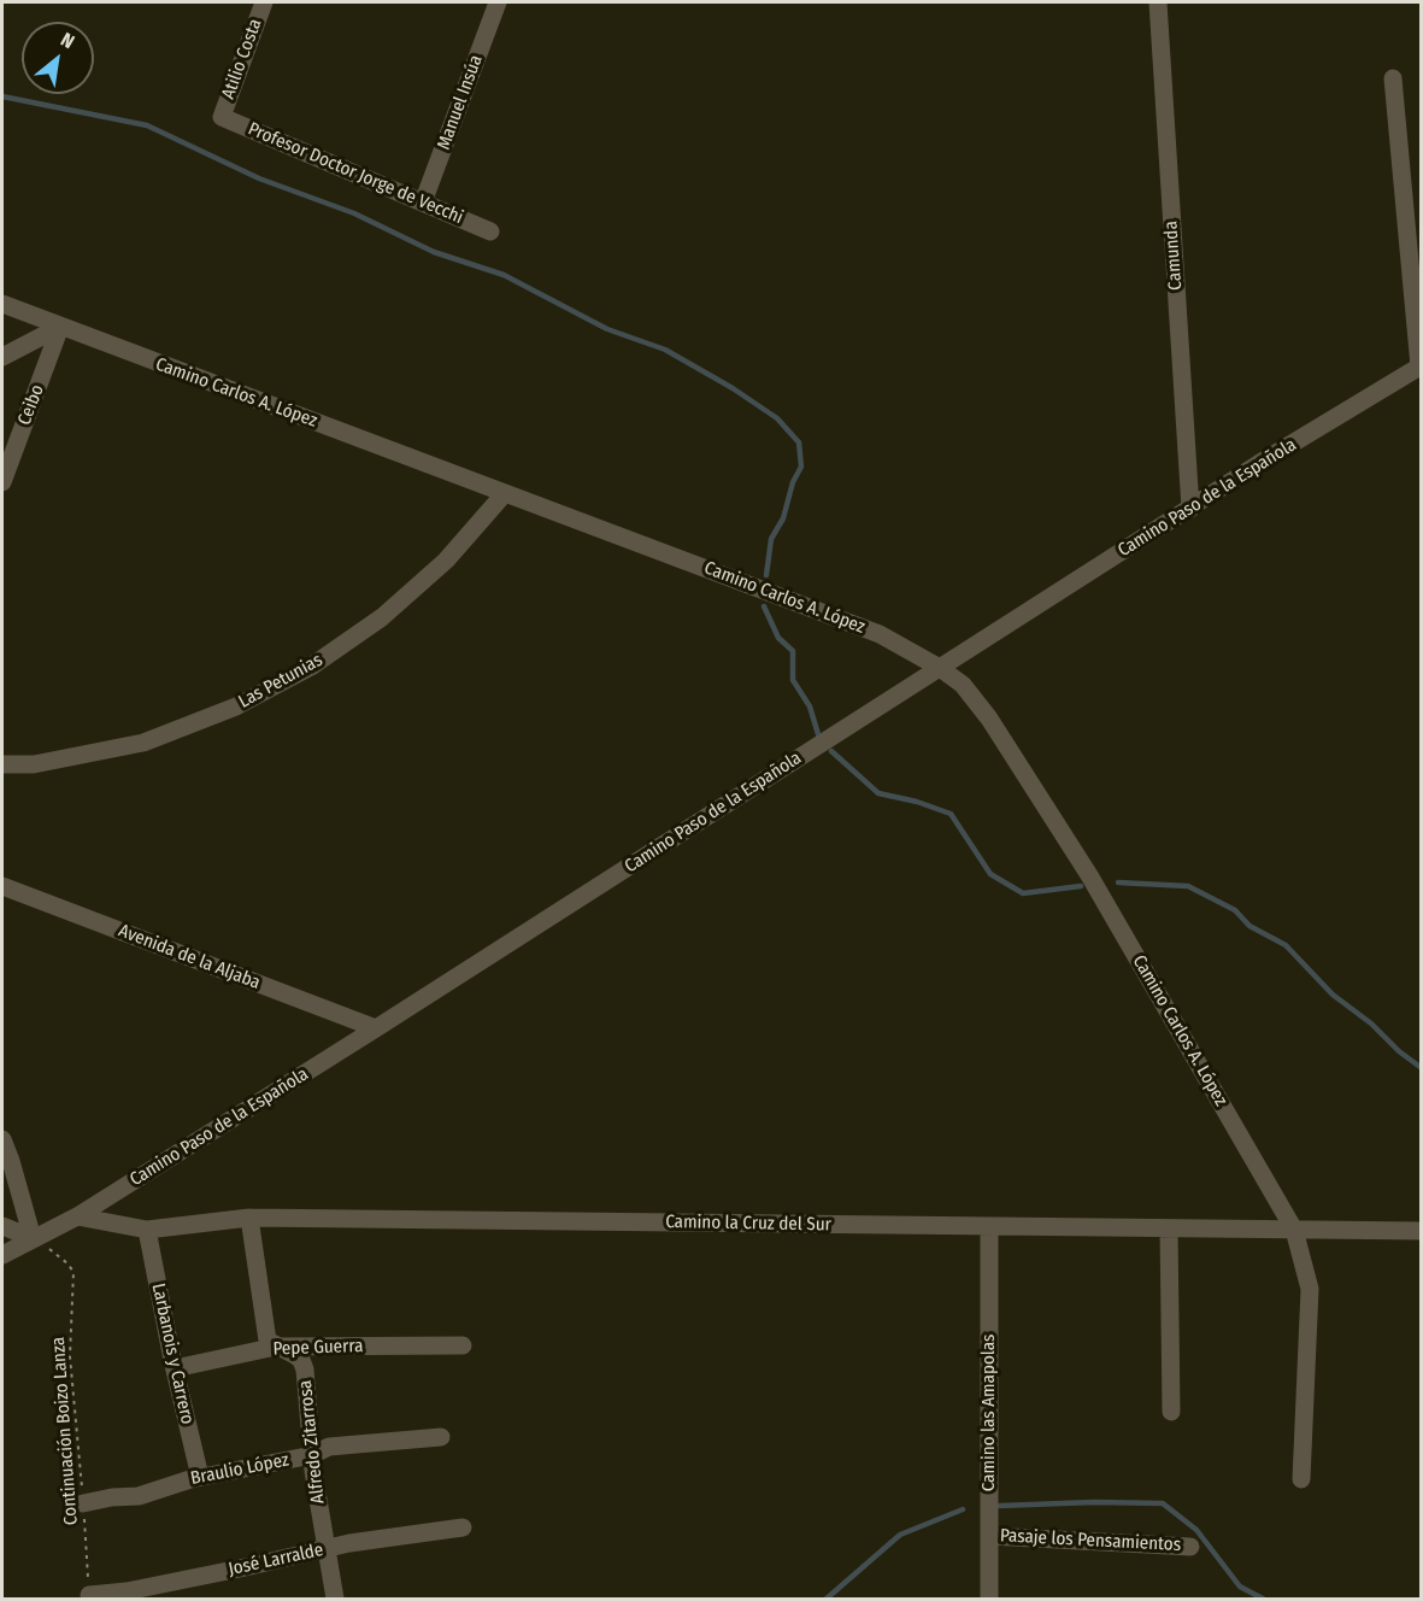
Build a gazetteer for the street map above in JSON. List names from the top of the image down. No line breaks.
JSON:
{"streets":{"street":["Atilio Costa","Manuel Insúa","Profesor Doctor Jorge de Vecchi","Camunda","Camino Carlos A. López","Ceibo","Camino Paso de la Española","Las Petunias","Avenida de la Aljaba","Camino la Cruz del Sur","Pepe Guerra","Larbanois y Carrero","Camino las Amapolas","Alfredo Zitarrosa","Braulio López","Pasaje los Pensamientos","José Larralde"],"path":["Continuación Boizo Lanza"]},"crossings":[["Atilio Costa","Profesor Doctor Jorge de Vecchi"],["Manuel Insúa","Profesor Doctor Jorge de Vecchi"],["Camunda","Camino Paso de la Española"],["Camino Carlos A. López","Ceibo"],["Camino Carlos A. López","Camino Paso de la Española"],["Camino Carlos A. López","Las Petunias"],["Camino Carlos A. López","Camino la Cruz del Sur"],["Camino Paso de la Española","Avenida de la Aljaba"],["Camino Paso de la Española","Camino la Cruz del Sur"],["Camino Paso de la Española","Continuación Boizo Lanza"],["Camino la Cruz del Sur","Larbanois y Carrero"],["Camino la Cruz del Sur","Camino las Amapolas"],["Pepe Guerra","Larbanois y Carrero"],["Pepe Guerra","Alfredo Zitarrosa"],["Larbanois y Carrero","Braulio López"],["Camino las Amapolas","Pasaje los Pensamientos"],["Continuación Boizo Lanza","Braulio López"],["Continuación Boizo Lanza","José Larralde"],["Alfredo Zitarrosa","Braulio López"],["Alfredo Zitarrosa","José Larralde"]],"north":"top right"}
